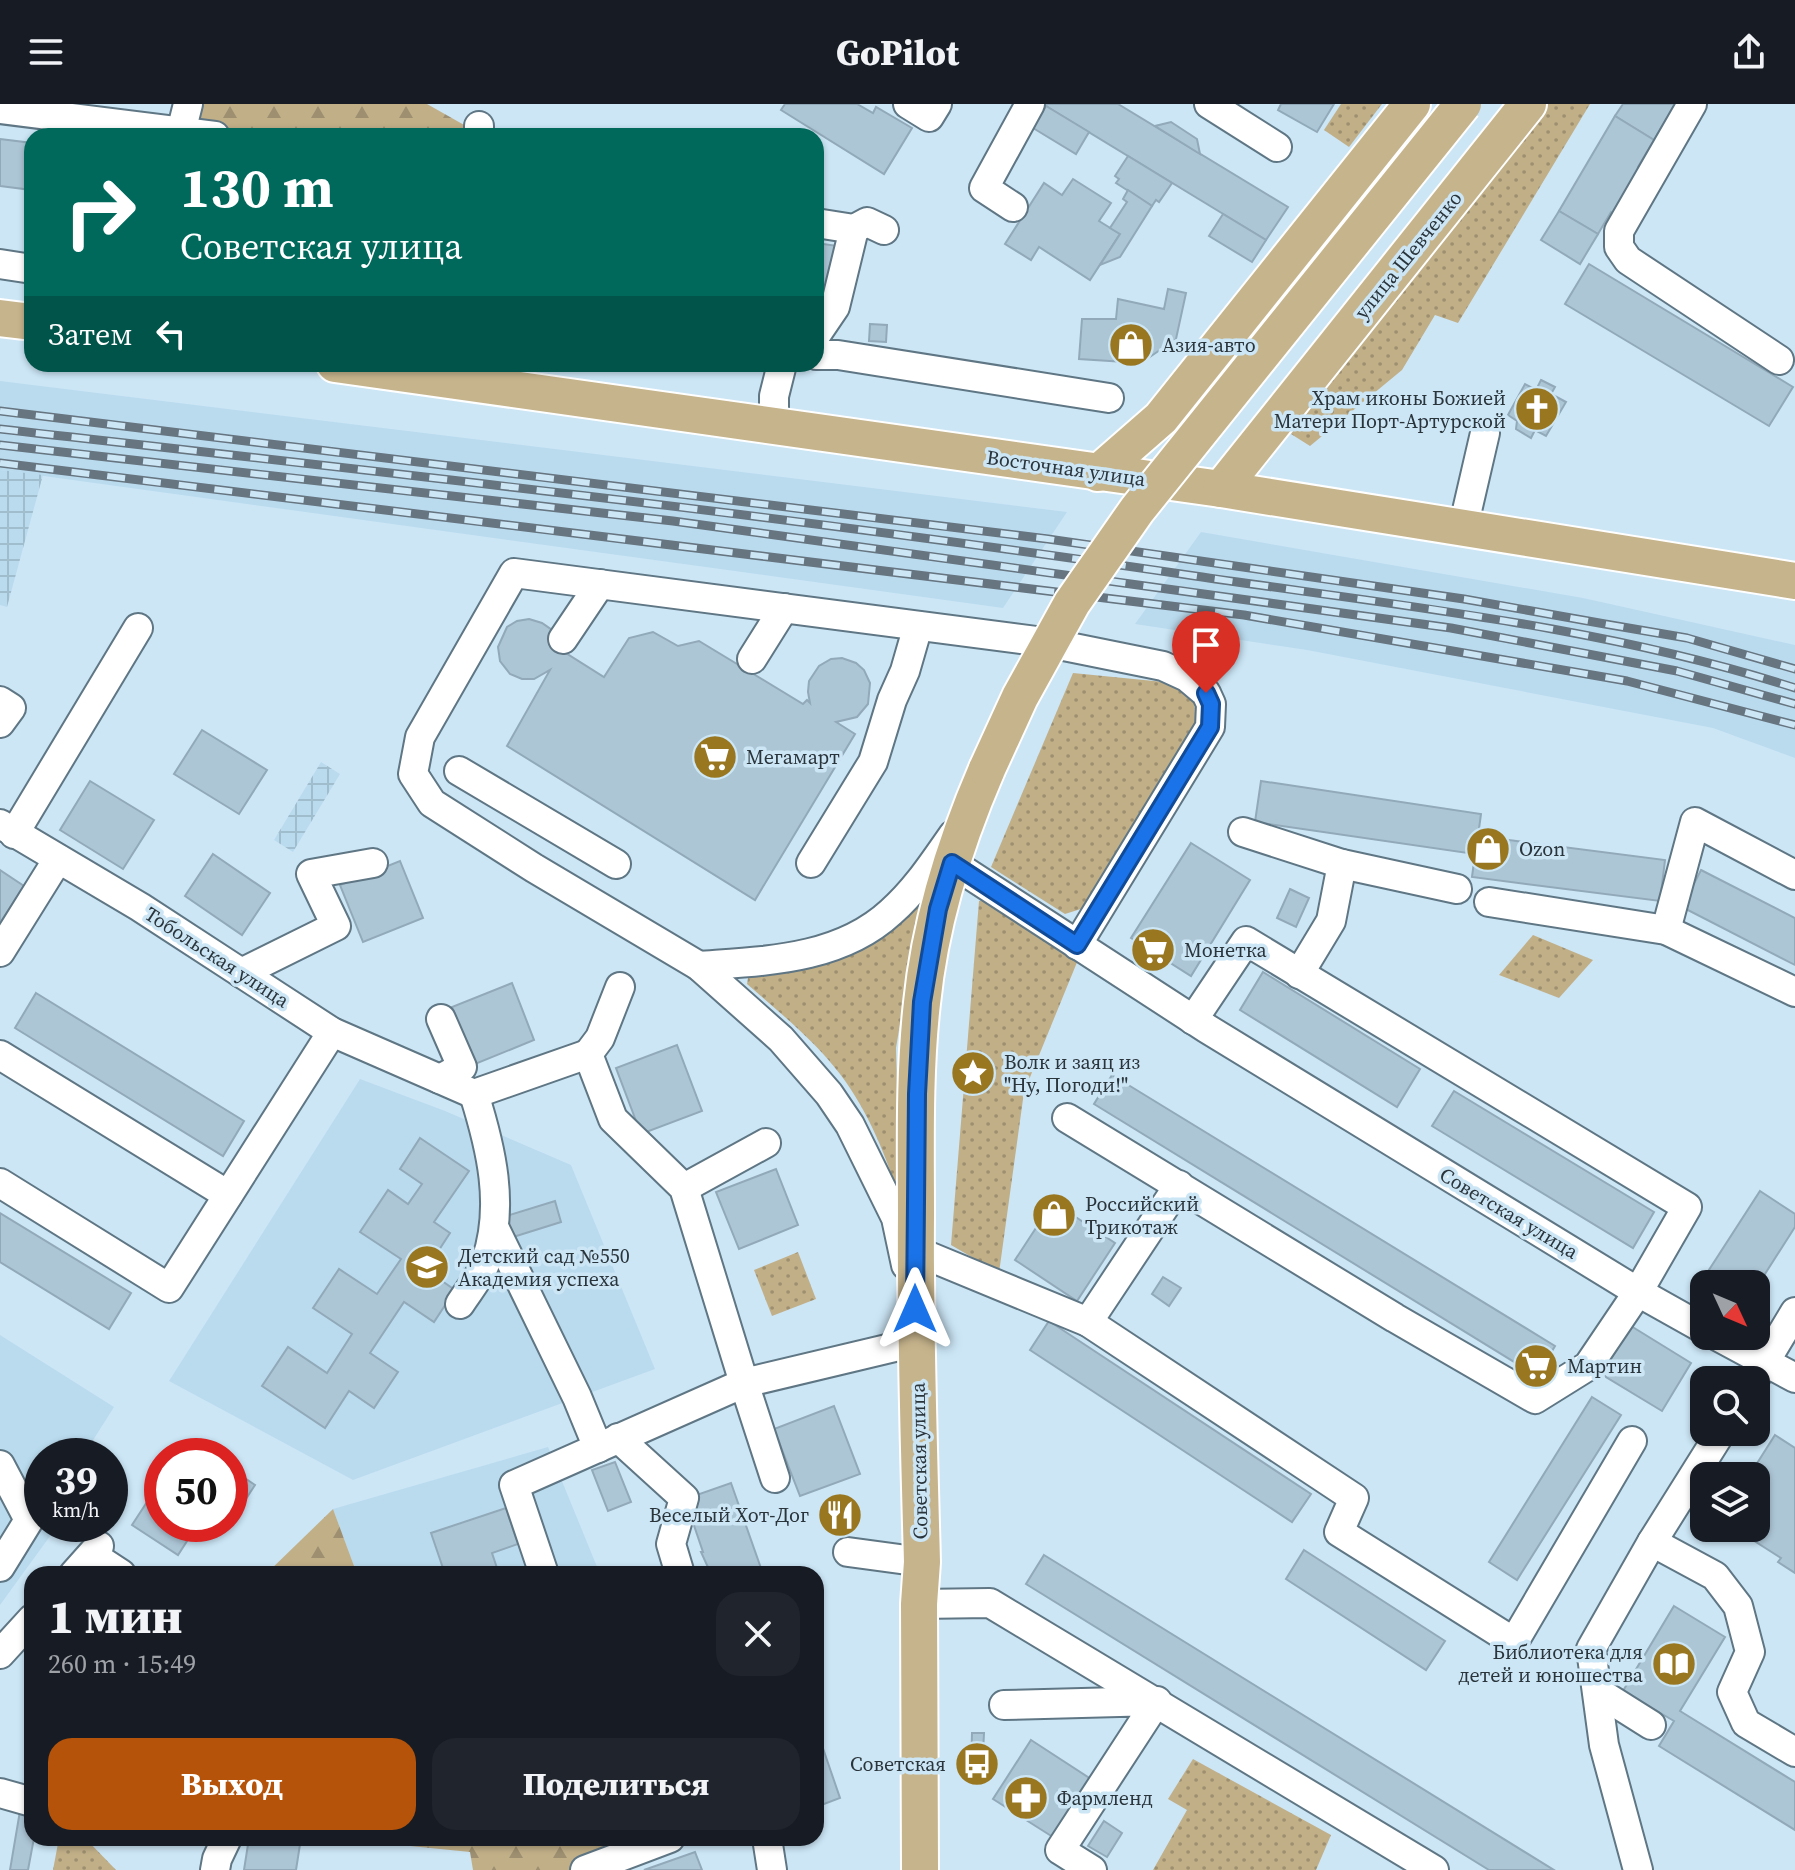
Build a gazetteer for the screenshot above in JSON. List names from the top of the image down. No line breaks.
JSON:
{"streets":{"main road":["улица Шевченко","Восточная улица","Советская улица"],"street":["Тобольская улица"]},"crossings":[["улица Шевченко","Восточная улица"]],"places":{"shop":["Азия-авто","Ozon","Российский Трикотаж"],"church":["Храм иконы Божией Матери Порт-Артурской"],"supermarket":["Мегамарт","Монетка","Мартин"],"place":["Волк и заяц из \"Ну, Погоди!\""],"school or university":["Детский сад №550 Академия успеха"],"restaurant":["Веселый Хот-Дог"],"library":["Библиотека для детей и юношества"],"bus stop":["Советская"],"pharmacy":["Фармленд"]},"north":"bottom right","page":{"header":"GoPilot","turn":["130 m","Советская улица"],"then":"Затем","speed":"39 km/h","limit":"50","heading":["1 мин","260 m · 15:49"],"buttons":["Выход","Поделиться"]}}
